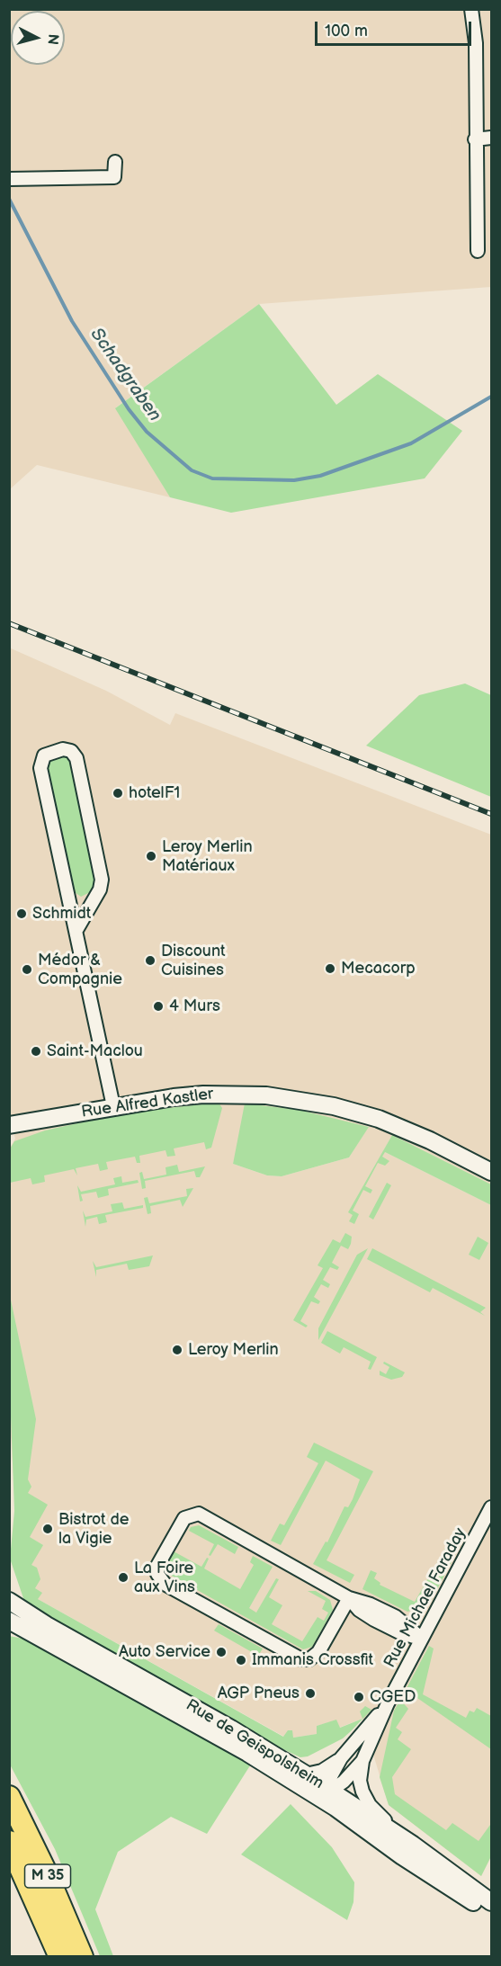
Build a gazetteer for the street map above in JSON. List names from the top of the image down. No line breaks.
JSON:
{"streets":{"highway":["M 35"],"main road":["Rue Alfred Kastler","Rue de Geispolsheim"],"street":["Rue Michael Faraday"]},"crossings":[["Rue Michael Faraday","Rue de Geispolsheim"]],"water":["Schadgraben"],"places":["hotelF1","Leroy Merlin Matériaux","Schmidt","Discount Cuisines","Mecacorp","Médor & Compagnie","4 Murs","Saint-Maclou","Leroy Merlin","Bistrot de la Vigie","La Foire aux Vins","Auto Service","Immanis Crossfit","AGP Pneus","CGED"],"scale_bar":"100 m","north":"right"}
